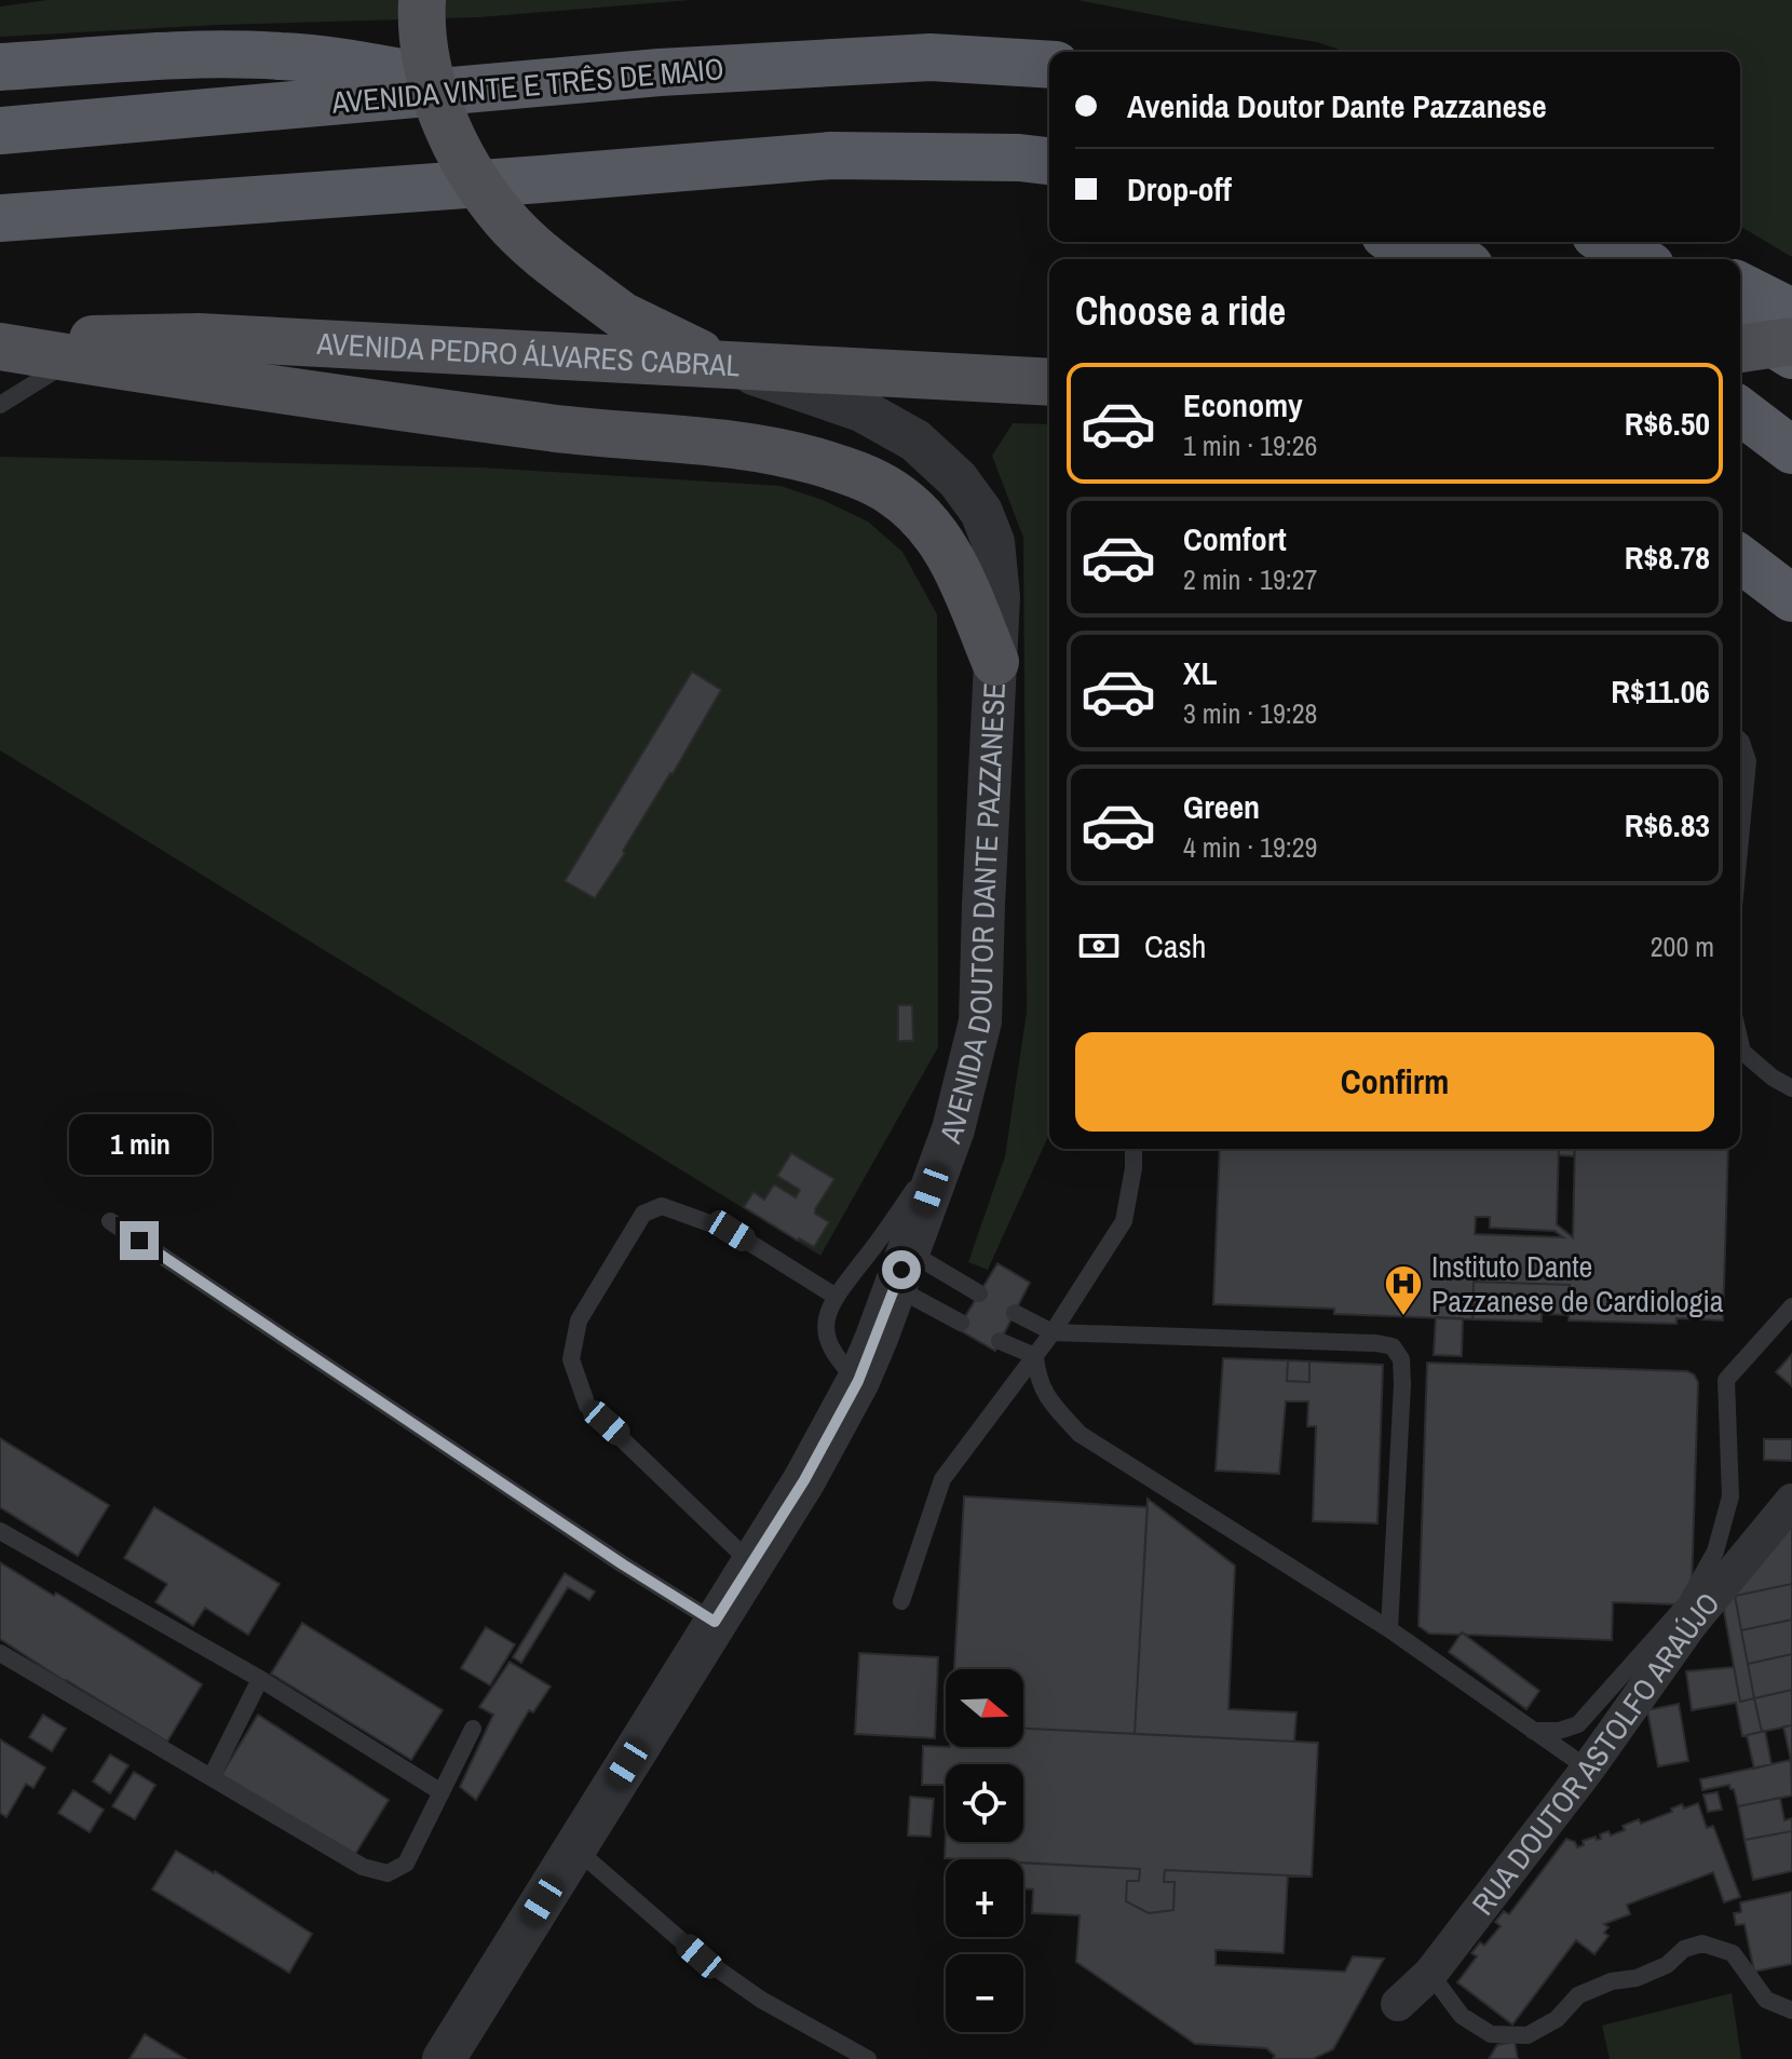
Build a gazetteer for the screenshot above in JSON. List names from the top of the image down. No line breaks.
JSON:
{"streets":{"highway":["AVENIDA VINTE E TRÊS DE MAIO"],"main road":["AVENIDA PEDRO ÁLVARES CABRAL"],"street":["AVENIDA DOUTOR DANTE PAZZANESE","RUA DOUTOR ASTOLFO ARAÚJO"]},"crossings":[["AVENIDA PEDRO ÁLVARES CABRAL","AVENIDA DOUTOR DANTE PAZZANESE"]],"places":{"hospital":["Instituto Dante Pazzanese de Cardiologia"]},"north":"right","page":{"banner":["Avenida Doutor Dante Pazzanese","Drop-off"],"heading":"Choose a ride","list":[{"name":"Economy","note":"1 min · 19:26","value":"R$6.50"},{"name":"Comfort","note":"2 min · 19:27","value":"R$8.78"},{"name":"XL","note":"3 min · 19:28","value":"R$11.06"},{"name":"Green","note":"4 min · 19:29","value":"R$6.83"}],"pay":["Cash","200 m"],"buttons":"Confirm","bubble":"1 min","map_buttons":["+","−"]}}
